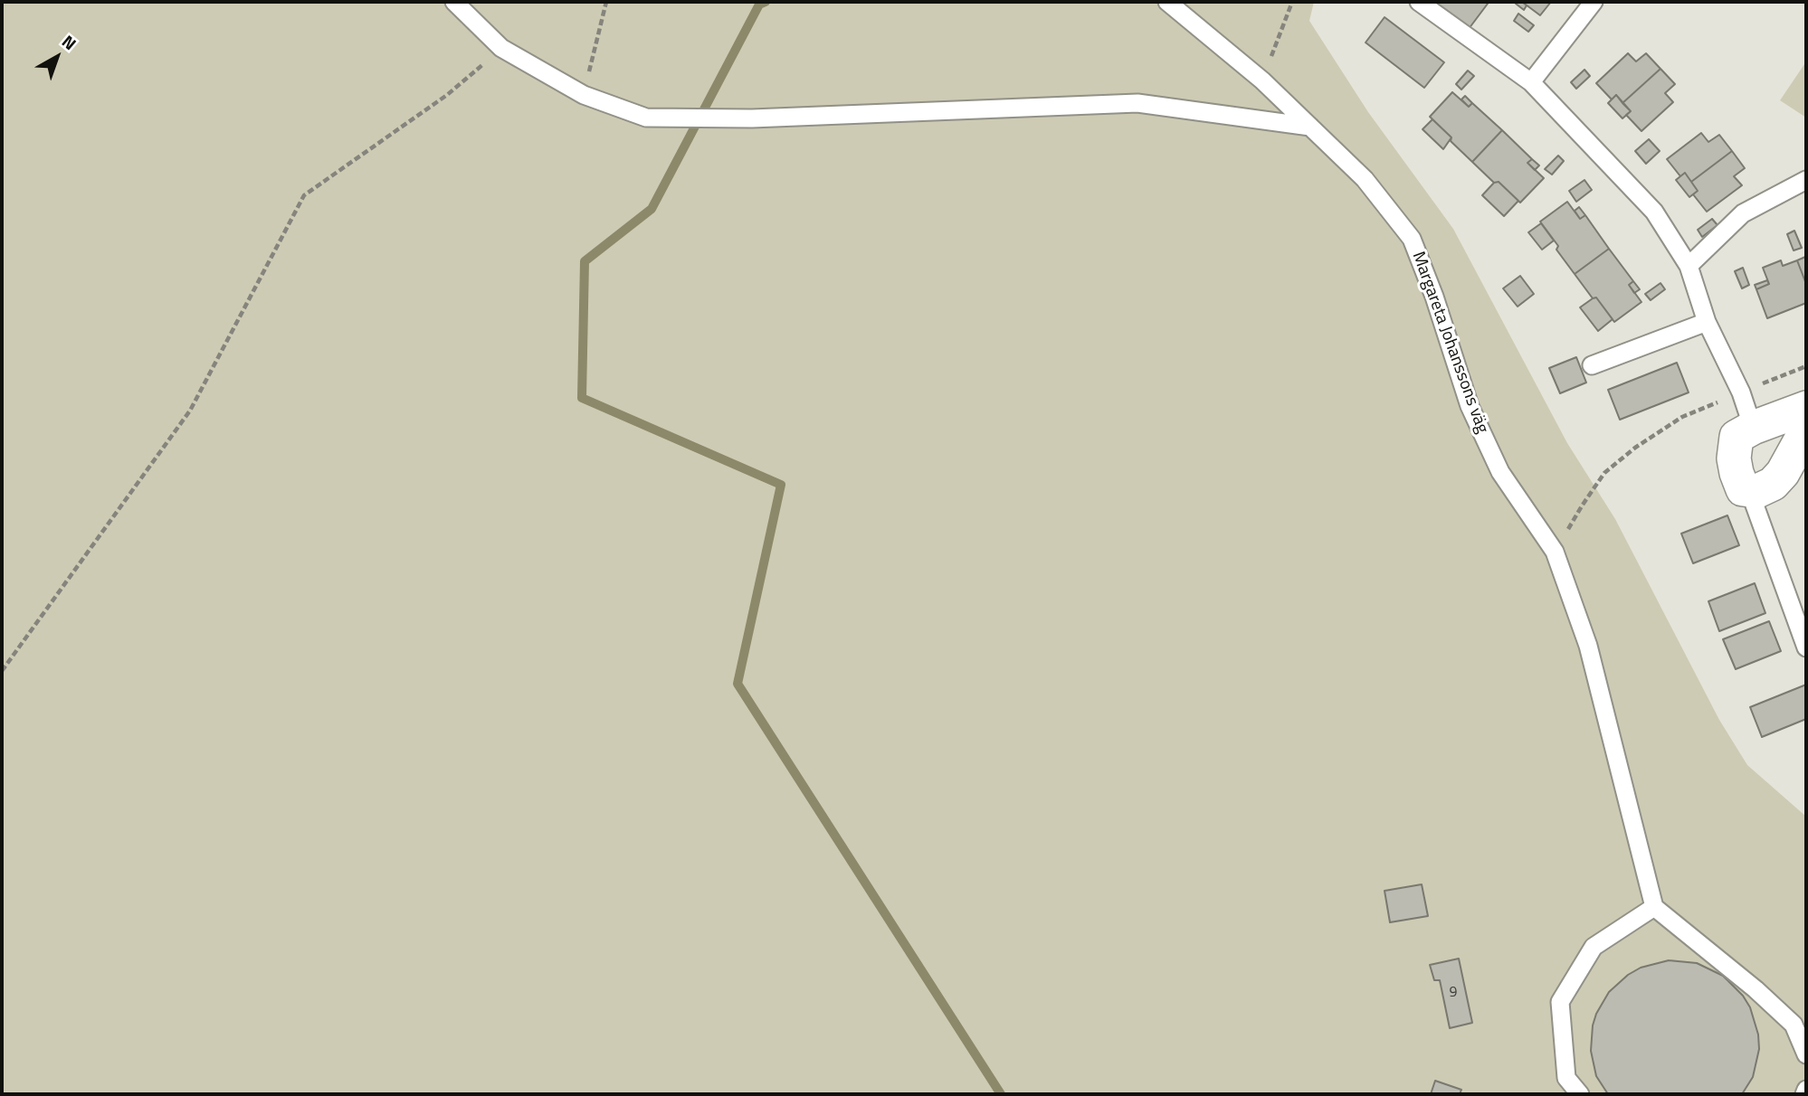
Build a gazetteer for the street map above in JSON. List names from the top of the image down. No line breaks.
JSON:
{"streets":{"lane":["Margareta Johanssons väg"]},"house_numbers":["9"],"north":"top right"}
